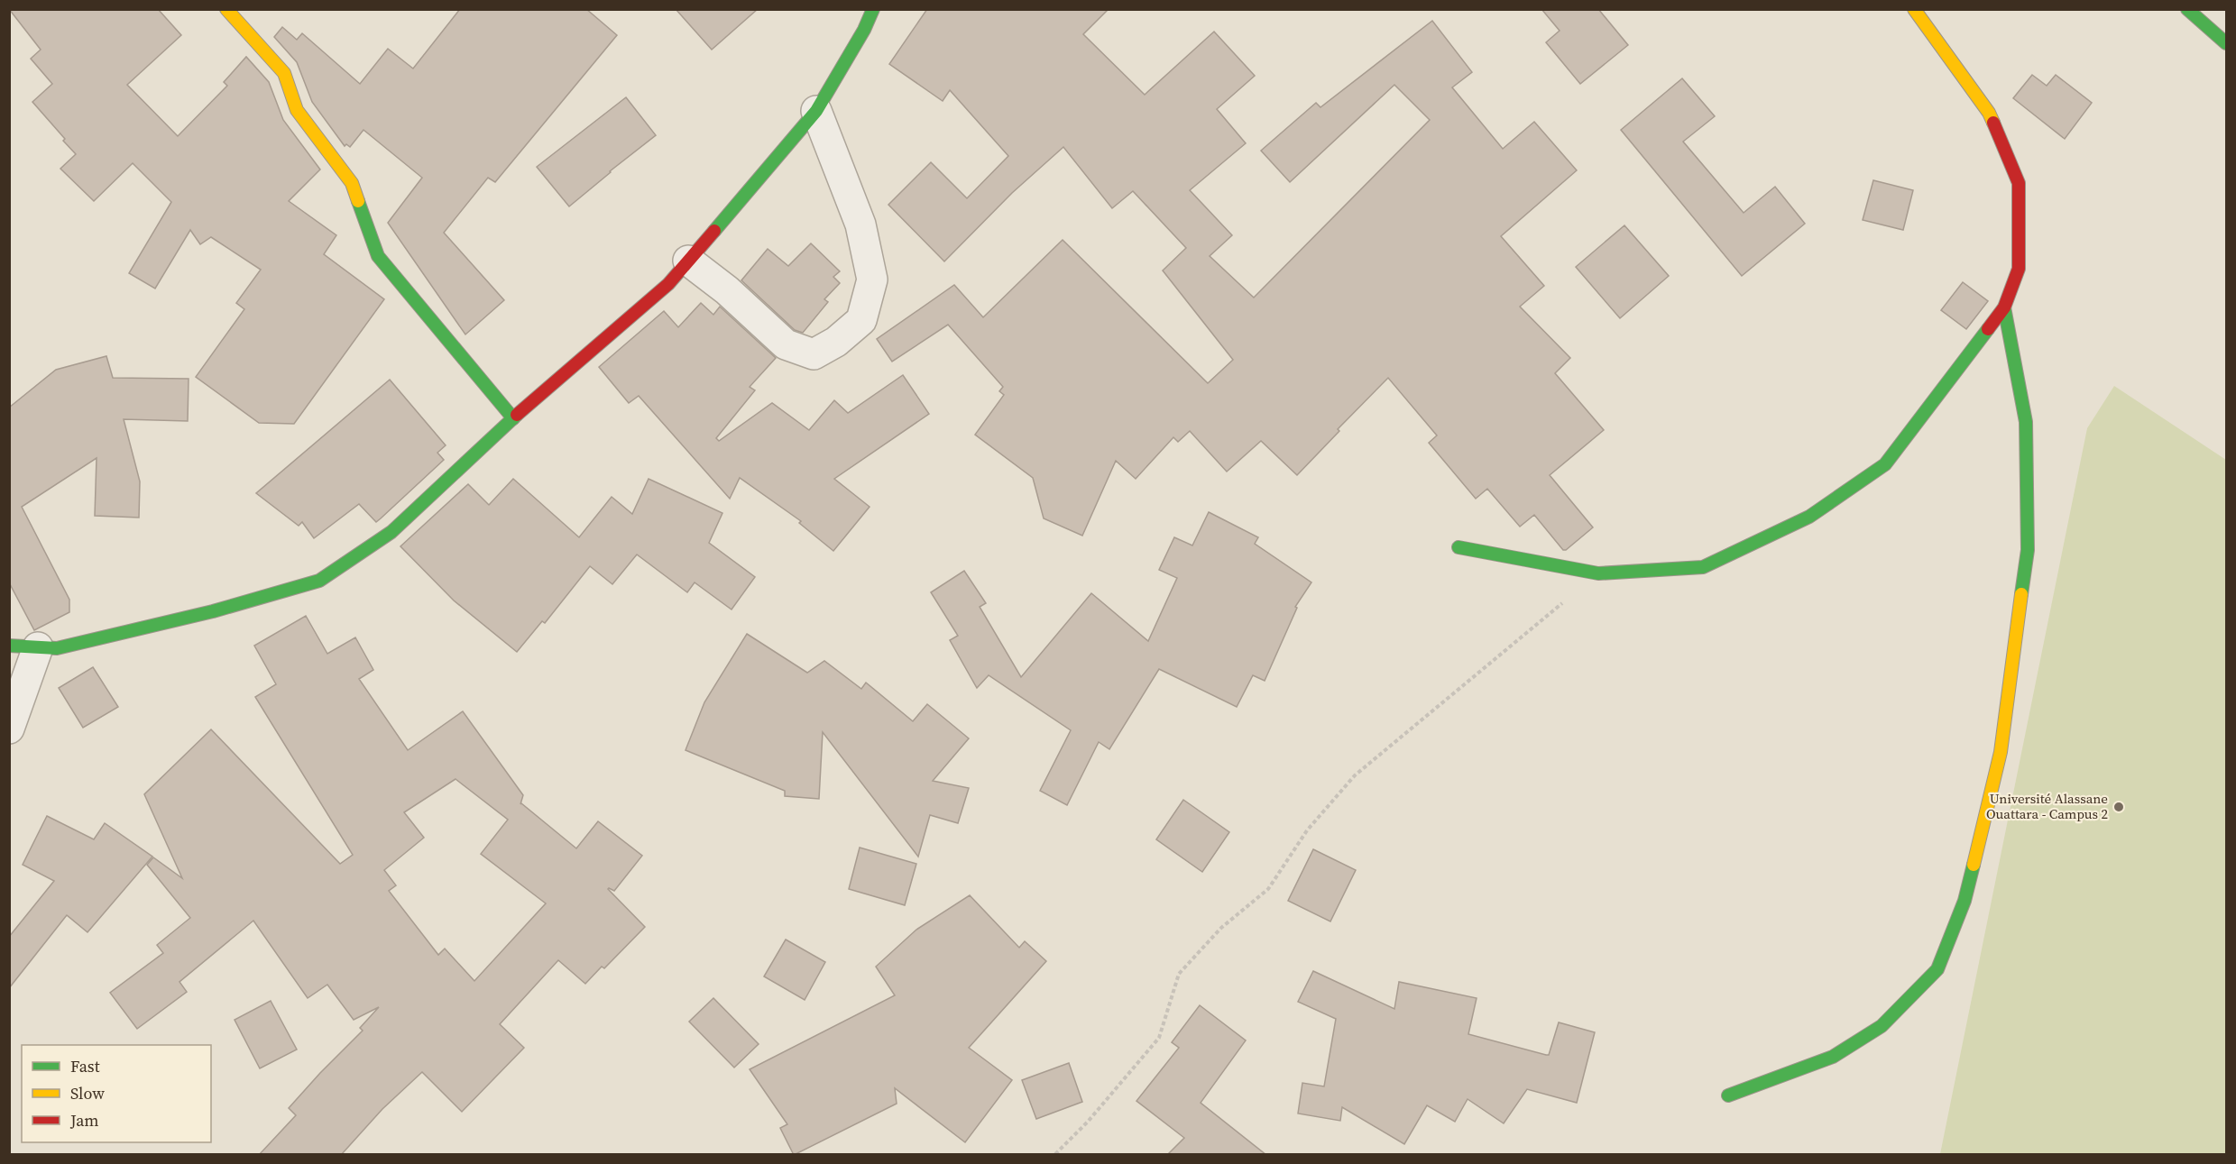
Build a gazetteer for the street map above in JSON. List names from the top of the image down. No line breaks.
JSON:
{"places":["Université Alassane Ouattara - Campus 2"],"legend":["Fast","Slow","Jam"]}
